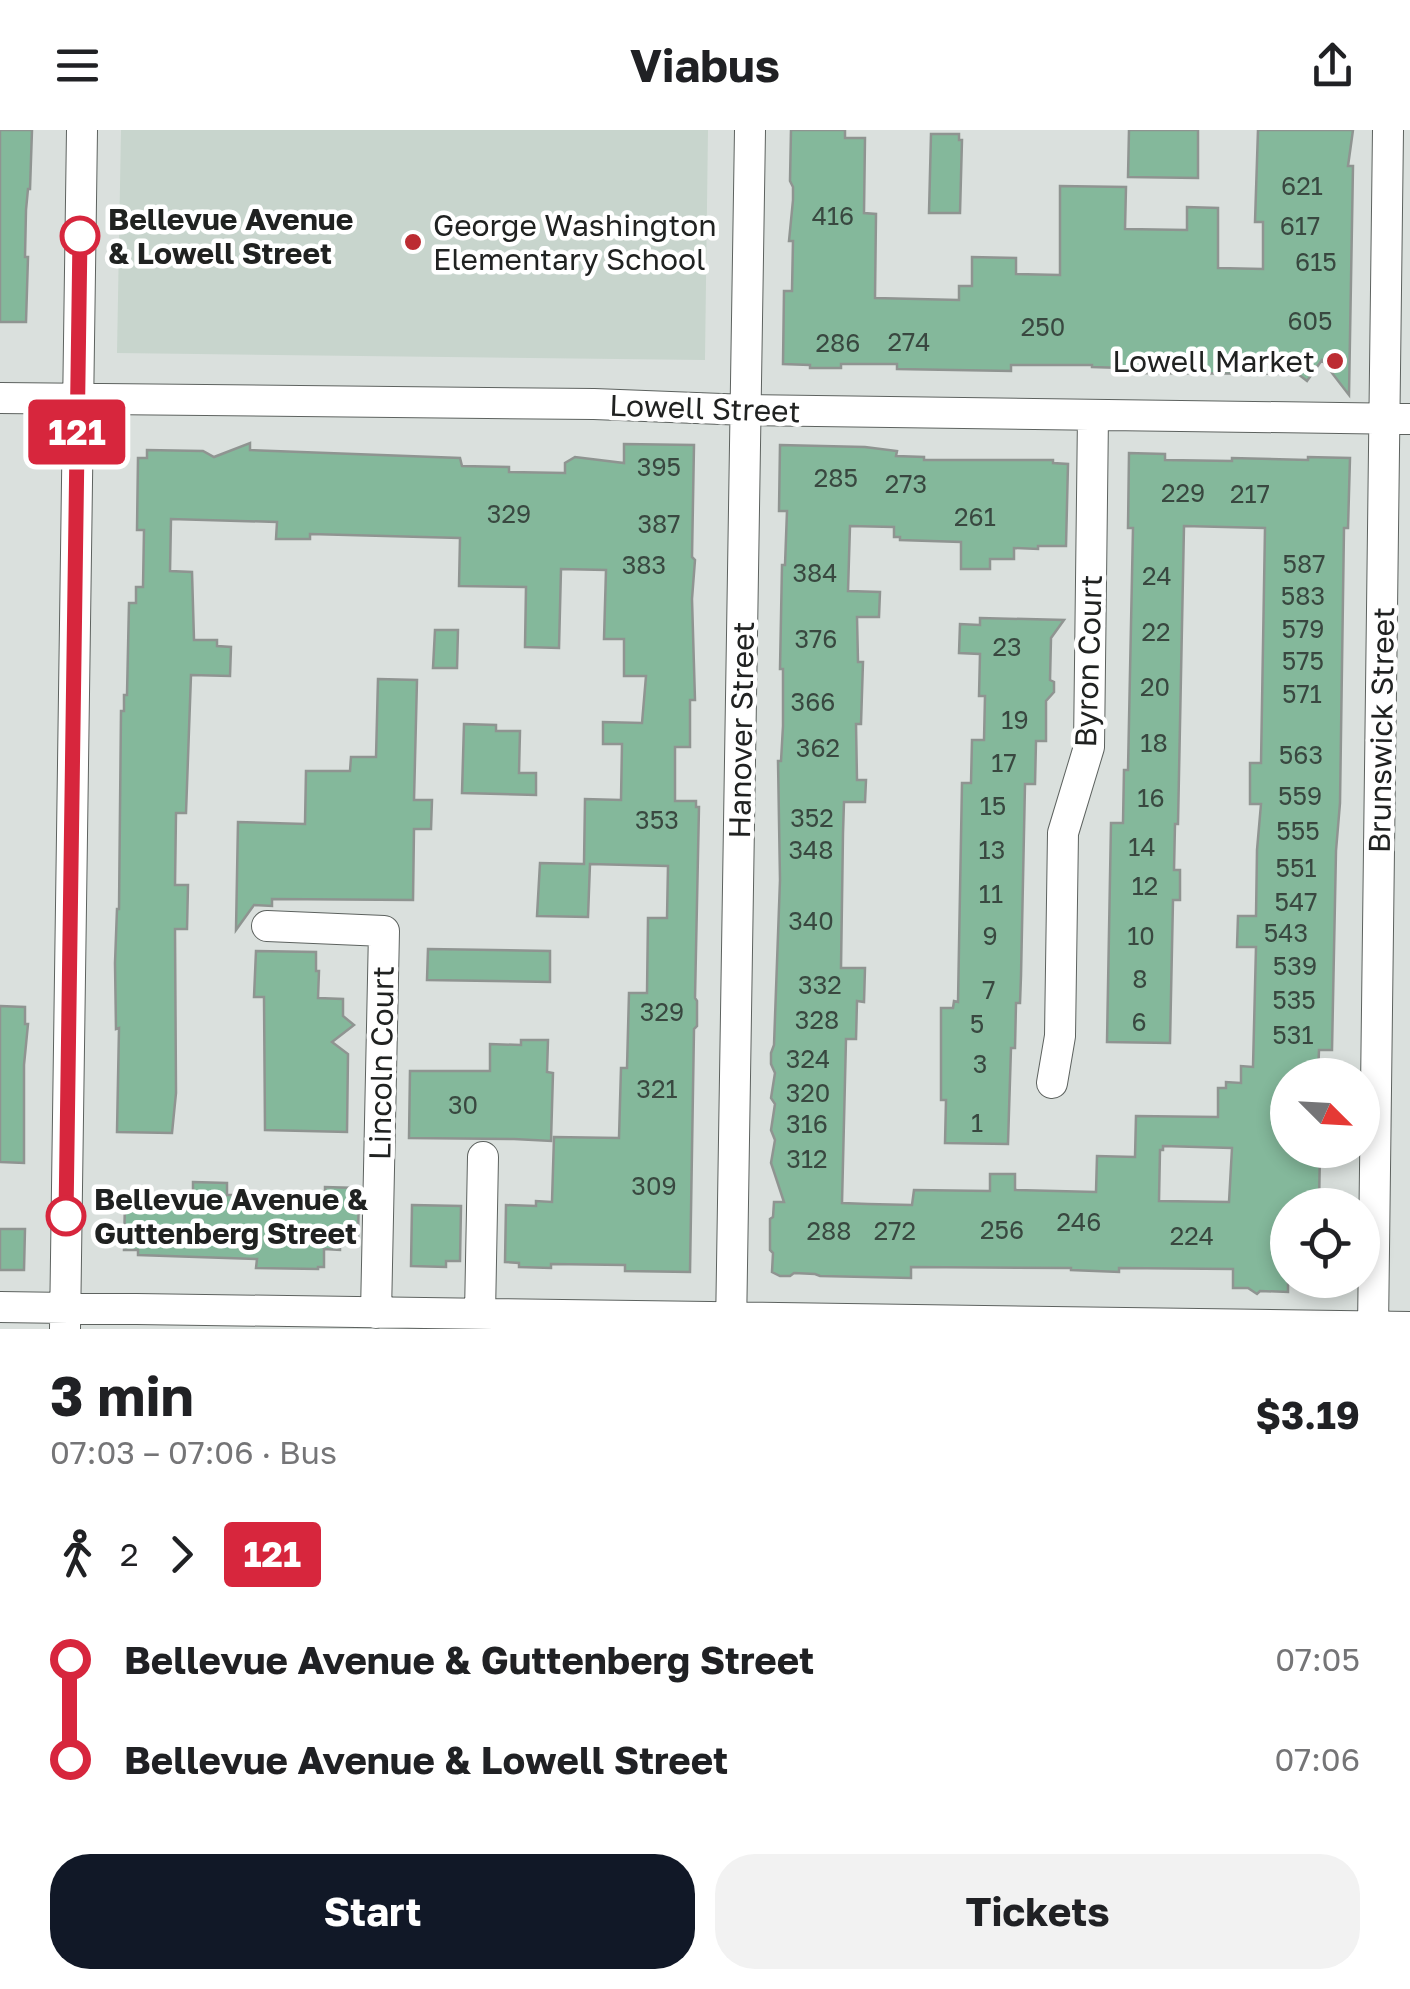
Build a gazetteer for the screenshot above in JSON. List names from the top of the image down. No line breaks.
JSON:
{"streets":{"street":["Lowell Street","Byron Court","Hanover Street","Brunswick Street","Lincoln Court"]},"crossings":[["Lowell Street","Byron Court"],["Lowell Street","Hanover Street"],["Lowell Street","Brunswick Street"]],"places":["Bellevue Avenue & Lowell Street","George Washington Elementary School","Lowell Market","Bellevue Avenue & Guttenberg Street"],"lines":["bus line 121"],"house_numbers":["621","416","617","615","605","250","274","286","395","285","273","229","217","329","261","387","587","383","384","24","583","579","22","376","23","575","20","571","366","19","18","362","563","17","559","16","15","352","353","555","14","348","13","551","12","11","547","340","543","9","10","539","8","332","7","535","329","328","6","5","531","324","3","321","320","30","1","316","312","309","246","256","288","272","224"],"north":"bottom right","page":{"header":"Viabus","on_map":"121","heading":["3 min","07:03 – 07:06 · Bus","$3.19"],"legs":["2","121"],"list":[{"name":"Bellevue Avenue & Guttenberg Street","value":"07:05"},{"name":"Bellevue Avenue & Lowell Street","value":"07:06"}],"buttons":["Start","Tickets"]}}
